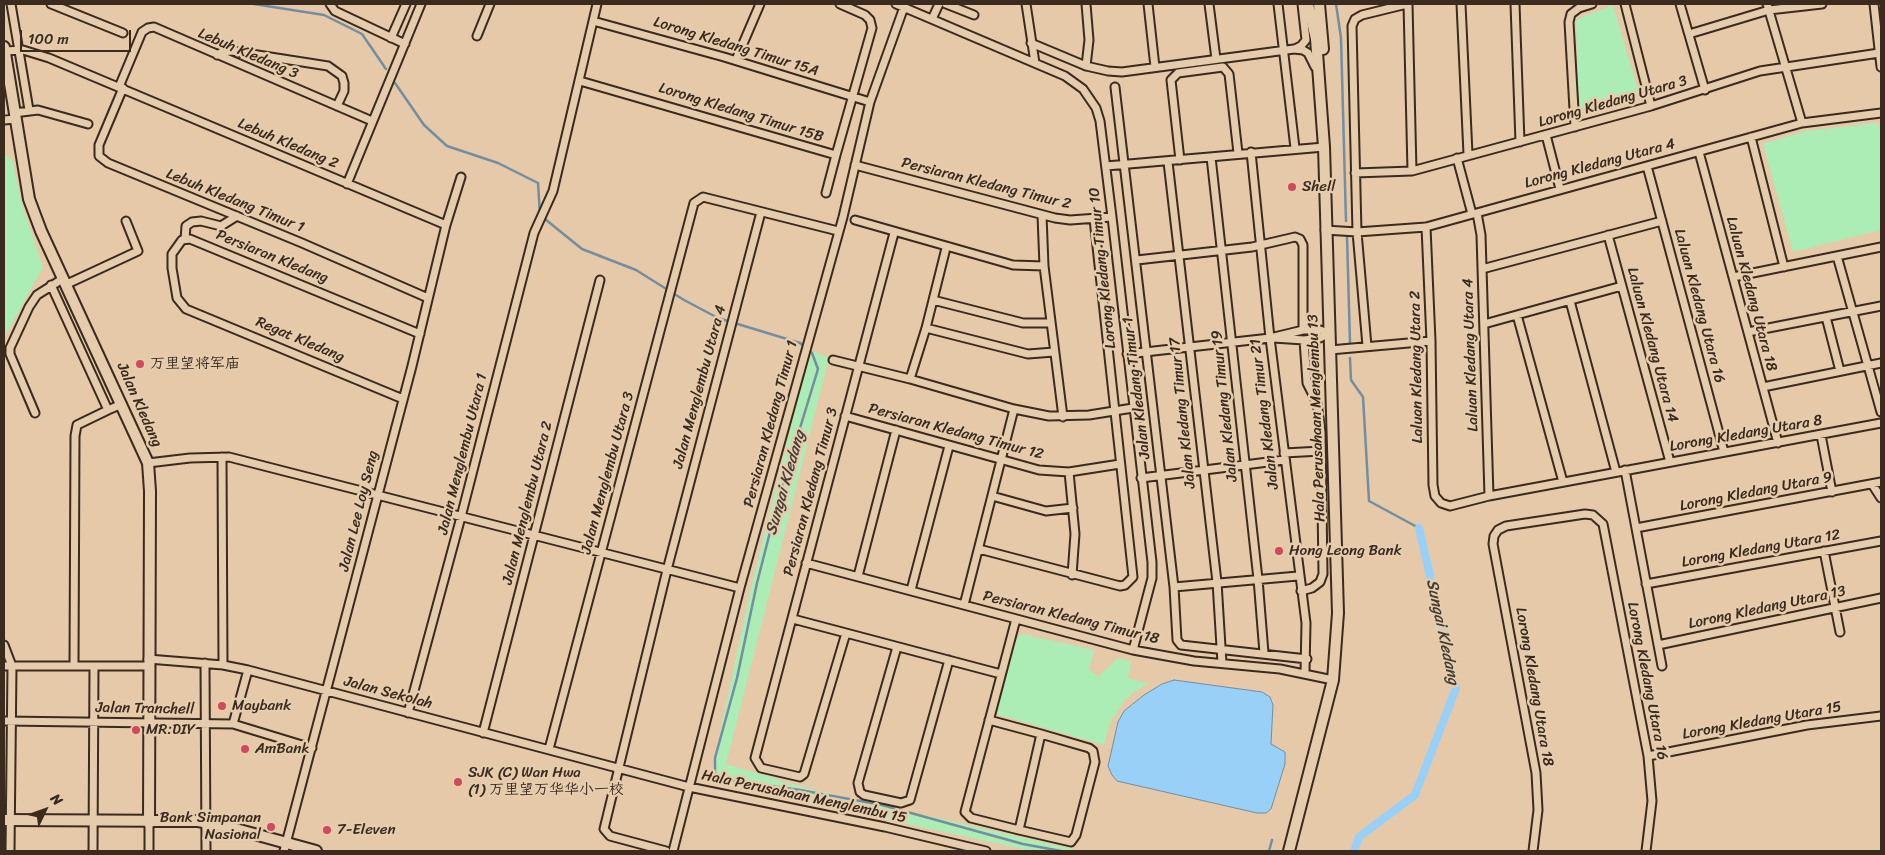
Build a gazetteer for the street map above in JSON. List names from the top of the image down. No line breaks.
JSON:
{"streets":{"main road":["Jalan Kledang","Hala Perusahaan Menglembu 13"],"street":["Lorong Kledang Timur 15A","Lebuh Kledang 3","Lorong Kledang Utara 3","Lorong Kledang Timur 15B","Lebuh Kledang 2","Lorong Kledang Utara 4","Persiaran Kledang Timur 2","Lebuh Kledang Timur 1","Persiaran Kledang","Lorong Kledang Timur 10","Laluan Kledang Utara 18","Laluan Kledang Utara 16","Regat Kledang","Laluan Kledang Utara 14","Laluan Kledang Utara 4","Laluan Kledang Utara 2","Jalan Menglembu Utara 4","Jalan Kledang Timur 1","Jalan Kledang Timur 19","Jalan Kledang Timur 17","Jalan Kledang Timur 21","Persiaran Kledang Timur 1","Persiaran Kledang Timur 12","Lorong Kledang Utara 8","Jalan Menglembu Utara 1","Jalan Menglembu Utara 3","Persiaran Kledang Timur 3","Lorong Kledang Utara 9","Jalan Menglembu Utara 2","Jalan Lee Loy Seng","Lorong Kledang Utara 12","Lorong Kledang Utara 13","Persiaran Kledang Timur 18","Lorong Kledang Utara 16","Lorong Kledang Utara 18","Jalan Sekolah","Jalan Tranchell","Lorong Kledang Utara 15","Hala Perusahaan Menglembu 15"]},"crossings":[["Lorong Kledang Timur 15A","Lorong Kledang Timur 15B"],["Lorong Kledang Timur 15A","Persiaran Kledang Timur 1"],["Lorong Kledang Timur 15A","Jalan Menglembu Utara 1"],["Lebuh Kledang 3","Lebuh Kledang 2"],["Lebuh Kledang 3","Lebuh Kledang Timur 1"],["Lorong Kledang Utara 3","Laluan Kledang Utara 4"],["Lorong Kledang Timur 15B","Jalan Menglembu Utara 1"],["Lebuh Kledang 2","Lebuh Kledang Timur 1"],["Lebuh Kledang 2","Jalan Kledang"],["Lebuh Kledang 2","Jalan Lee Loy Seng"],["Lorong Kledang Utara 4","Laluan Kledang Utara 18"],["Lorong Kledang Utara 4","Laluan Kledang Utara 16"],["Lorong Kledang Utara 4","Laluan Kledang Utara 4"],["Lorong Kledang Utara 4","Laluan Kledang Utara 2"],["Lorong Kledang Utara 4","Hala Perusahaan Menglembu 13"],["Persiaran Kledang Timur 2","Lorong Kledang Timur 10"],["Persiaran Kledang Timur 2","Persiaran Kledang Timur 1"],["Lebuh Kledang Timur 1","Jalan Lee Loy Seng"],["Persiaran Kledang","Regat Kledang"],["Persiaran Kledang","Jalan Lee Loy Seng"],["Lorong Kledang Timur 10","Persiaran Kledang Timur 1"],["Lorong Kledang Timur 10","Persiaran Kledang Timur 12"],["Lorong Kledang Timur 10","Persiaran Kledang Timur 18"],["Laluan Kledang Utara 18","Lorong Kledang Utara 8"],["Laluan Kledang Utara 16","Lorong Kledang Utara 8"],["Regat Kledang","Jalan Lee Loy Seng"],["Laluan Kledang Utara 14","Lorong Kledang Utara 8"],["Laluan Kledang Utara 4","Lorong Kledang Utara 8"],["Laluan Kledang Utara 2","Lorong Kledang Utara 8"],["Jalan Menglembu Utara 4","Jalan Menglembu Utara 3"],["Jalan Menglembu Utara 4","Jalan Sekolah"],["Jalan Menglembu Utara 4","Hala Perusahaan Menglembu 15"],["Jalan Kledang Timur 1","Jalan Kledang Timur 19"],["Jalan Kledang Timur 1","Jalan Kledang Timur 17"],["Jalan Kledang Timur 1","Jalan Kledang Timur 21"],["Jalan Kledang","Jalan Sekolah"],["Jalan Kledang","Jalan Tranchell"],["Jalan Kledang Timur 17","Persiaran Kledang Timur 18"],["Jalan Kledang Timur 21","Persiaran Kledang Timur 18"],["Hala Perusahaan Menglembu 13","Persiaran Kledang Timur 18"],["Persiaran Kledang Timur 1","Hala Perusahaan Menglembu 15"],["Persiaran Kledang Timur 12","Persiaran Kledang Timur 3"],["Jalan Menglembu Utara 1","Jalan Sekolah"],["Jalan Menglembu Utara 3","Jalan Sekolah"],["Persiaran Kledang Timur 3","Persiaran Kledang Timur 18"],["Jalan Menglembu Utara 2","Jalan Sekolah"],["Jalan Lee Loy Seng","Jalan Sekolah"],["Jalan Lee Loy Seng","Jalan Tranchell"],["Lorong Kledang Utara 16","Lorong Kledang Utara 18"],["Lorong Kledang Utara 16","Lorong Kledang Utara 15"],["Jalan Sekolah","Hala Perusahaan Menglembu 15"]],"water":["Sungai Kledang"],"places":["Shell","万里望将军庙","Hong Leong Bank","Maybank","MR.DIY","AmBank","SJK (C) Wan Hwa (1) 万里望万华华小一校","Bank Simpanan Nasional","7-Eleven"],"scale_bar":"100 m","north":"top right"}
